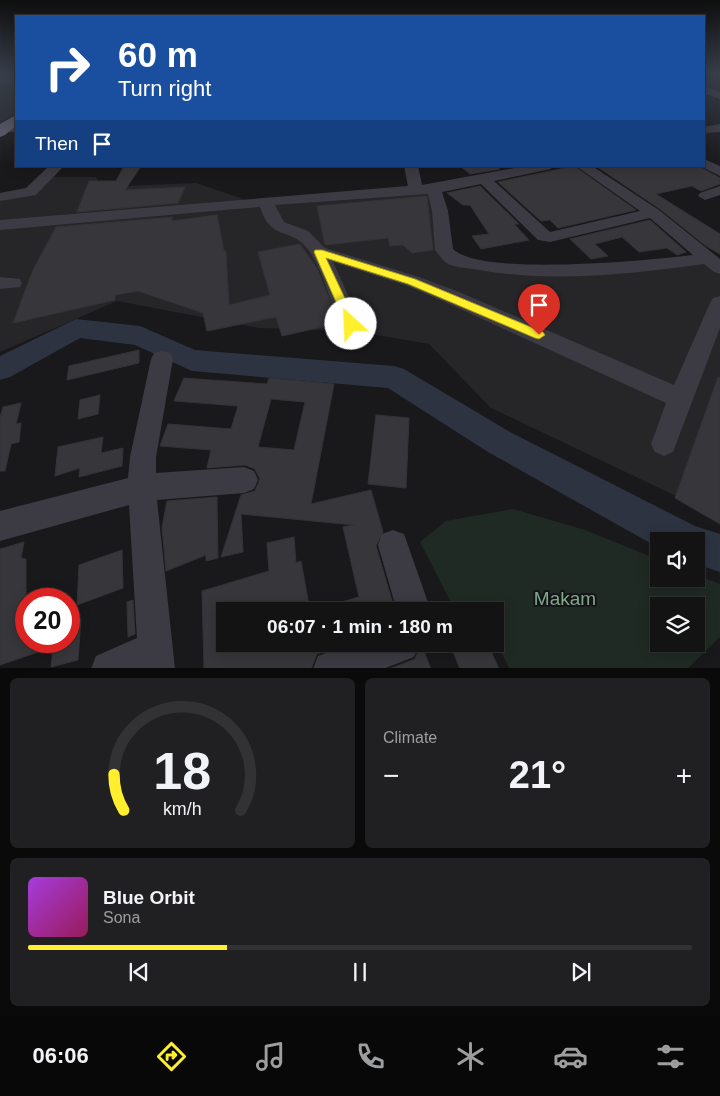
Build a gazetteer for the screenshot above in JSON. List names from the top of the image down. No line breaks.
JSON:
{"parks":["Makam"],"page":{"turn":["60 m","Turn right"],"then":"Then","limit":"20","trip":"06:07 · 1 min · 180 m","tile":"Climate","heat":["−","21°","+"],"song":["Blue Orbit","Sona"],"tabs":"06:06","gauge":["18","km/h"]}}
